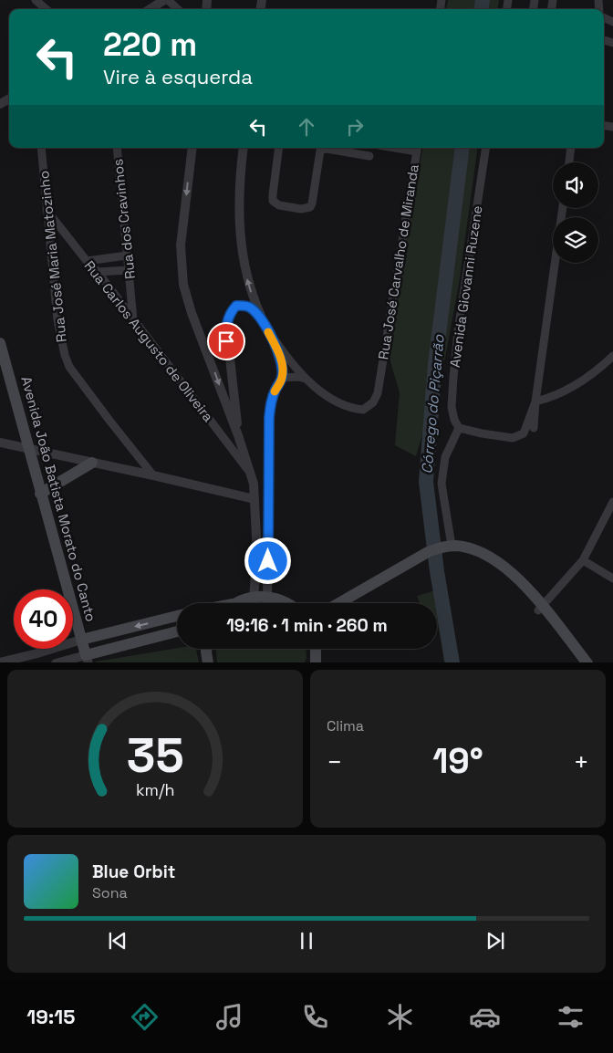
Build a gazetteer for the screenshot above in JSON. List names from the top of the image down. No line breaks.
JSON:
{"streets":{"main road":["Avenida João Batista Morato do Canto"],"street":["Rua dos Cravinhos","Rua José Maria Matozinho","Rua José Carvalho de Miranda","Avenida Giovanni Ruzene","Rua Carlos Augusto de Oliveira"]},"crossings":[["Rua dos Cravinhos","Rua Carlos Augusto de Oliveira"],["Rua José Maria Matozinho","Rua Carlos Augusto de Oliveira"]],"water":["Córrego do Piçarrão"],"page":{"turn":["220 m","Vire à esquerda"],"limit":"40","trip":"19:16 · 1 min · 260 m","tile":"Clima","heat":["−","19°","+"],"song":["Blue Orbit","Sona"],"tabs":"19:15","gauge":["35","km/h"]}}
